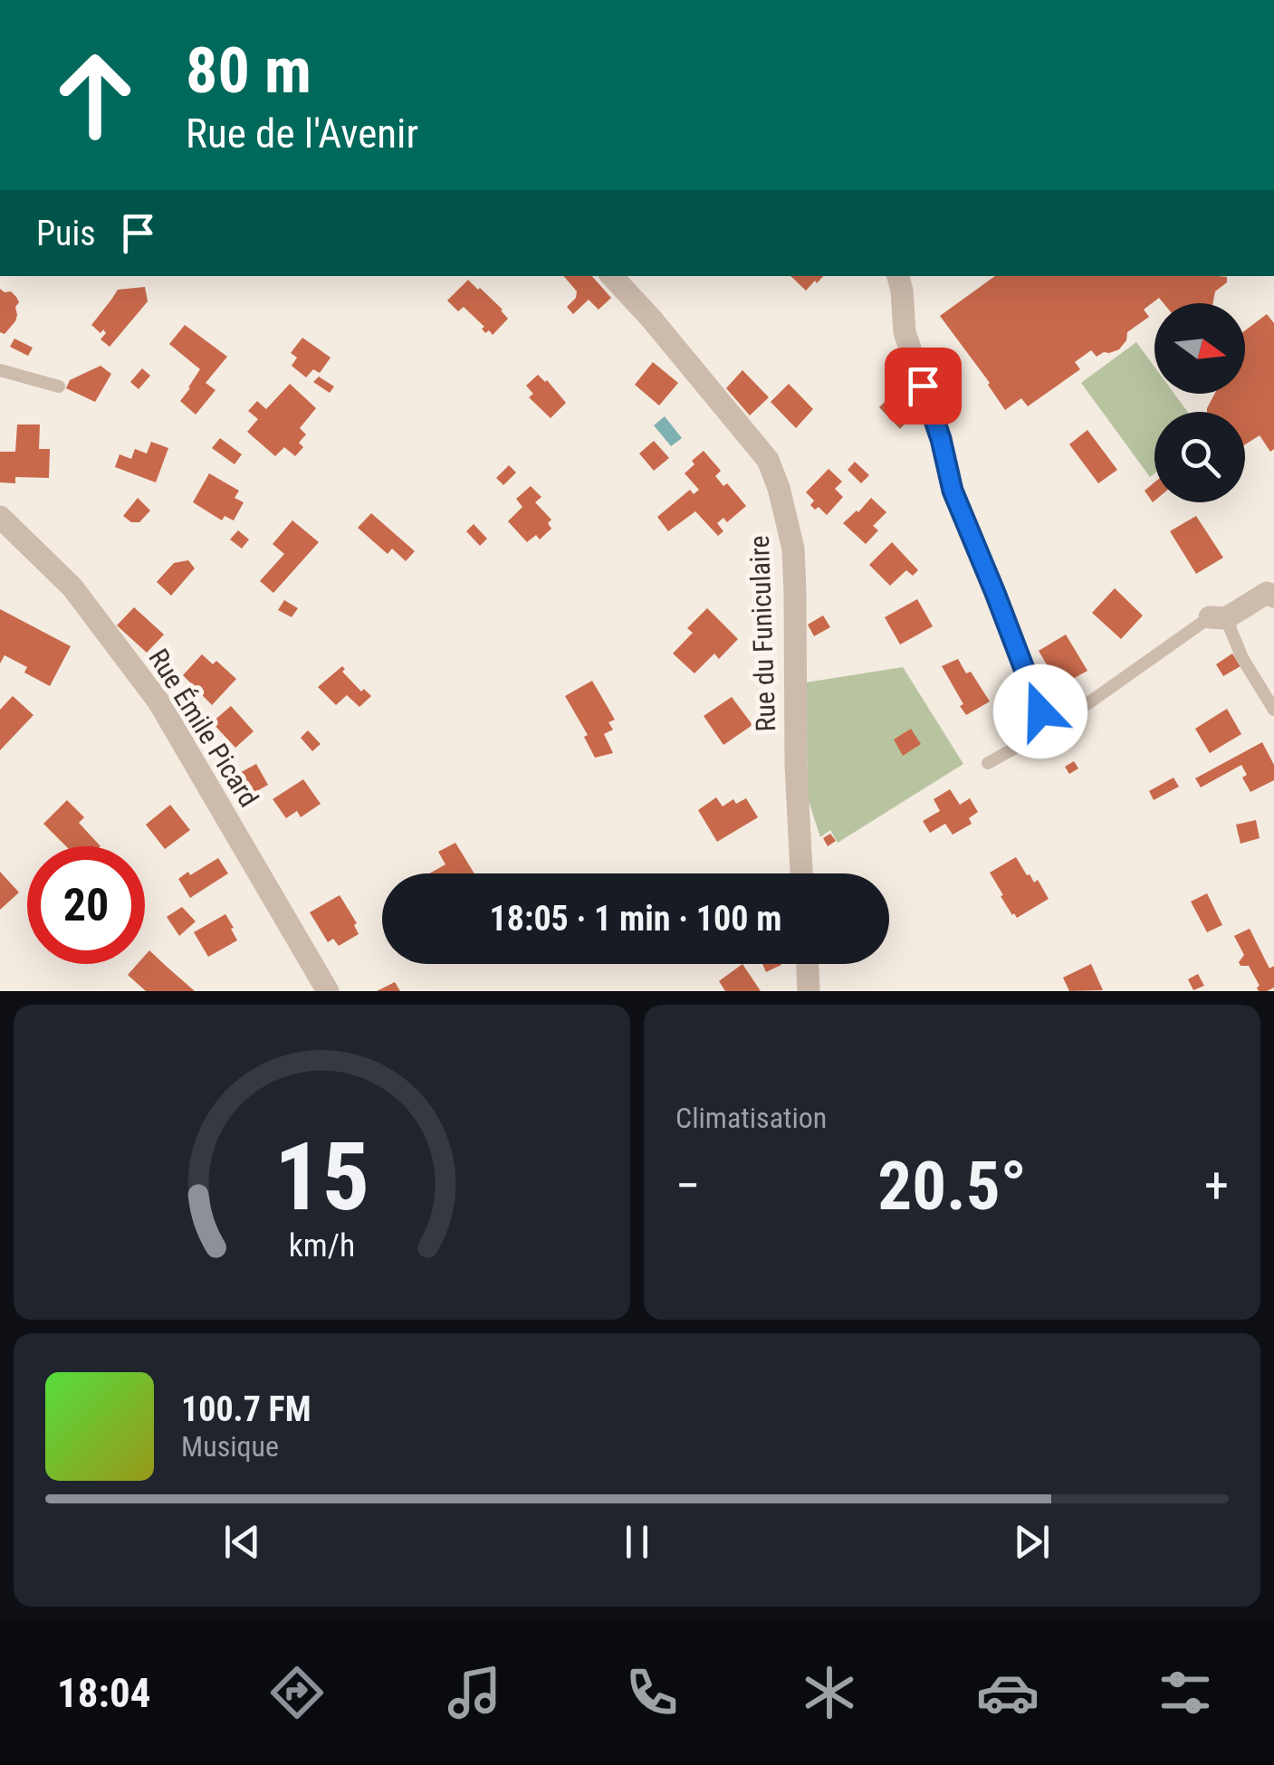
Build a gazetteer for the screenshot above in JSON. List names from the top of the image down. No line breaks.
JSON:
{"streets":{"street":["Rue du Funiculaire","Rue Émile Picard"]},"north":"right","page":{"turn":["80 m","Rue de l'Avenir"],"then":"Puis","limit":"20","trip":"18:05 · 1 min · 100 m","tile":"Climatisation","heat":["−","20.5°","+"],"song":["100.7 FM","Musique"],"tabs":"18:04","gauge":["15","km/h"]}}
